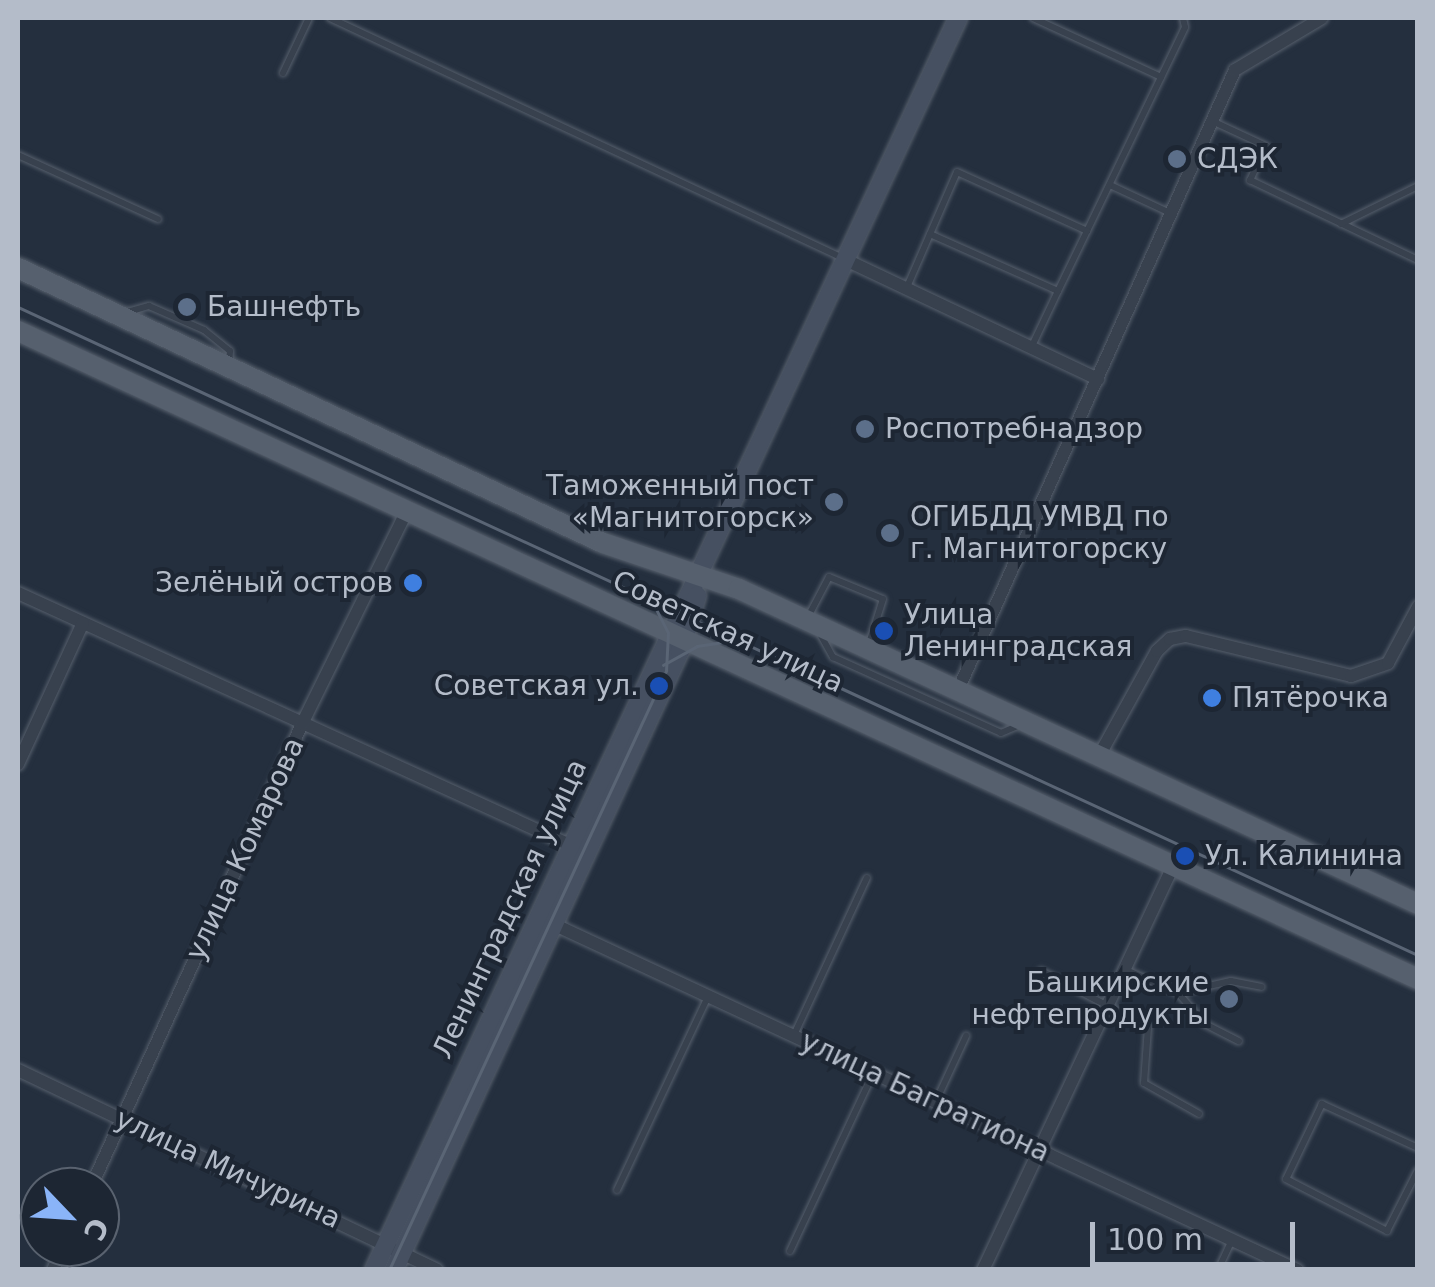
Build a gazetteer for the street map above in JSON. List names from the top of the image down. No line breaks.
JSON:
{"streets":{"main road":["Советская улица","Ленинградская улица"],"street":["улица Комарова","улица Багратиона","улица Мичурина"]},"crossings":[["Советская улица","улица Комарова"],["Советская улица","Ленинградская улица"],["улица Комарова","улица Мичурина"],["Ленинградская улица","улица Багратиона"],["Ленинградская улица","улица Мичурина"]],"places":["СДЭК","Башнефть","Роспотребнадзор","Таможенный пост «Магнитогорск»","ОГИБДД УМВД по г. Магнитогорску","Зелёный остров","Улица Ленинградская","Советская ул.","Пятёрочка","Ул. Калинина","Башкирские нефтепродукты"],"scale_bar":"100 m","north":"bottom right"}
